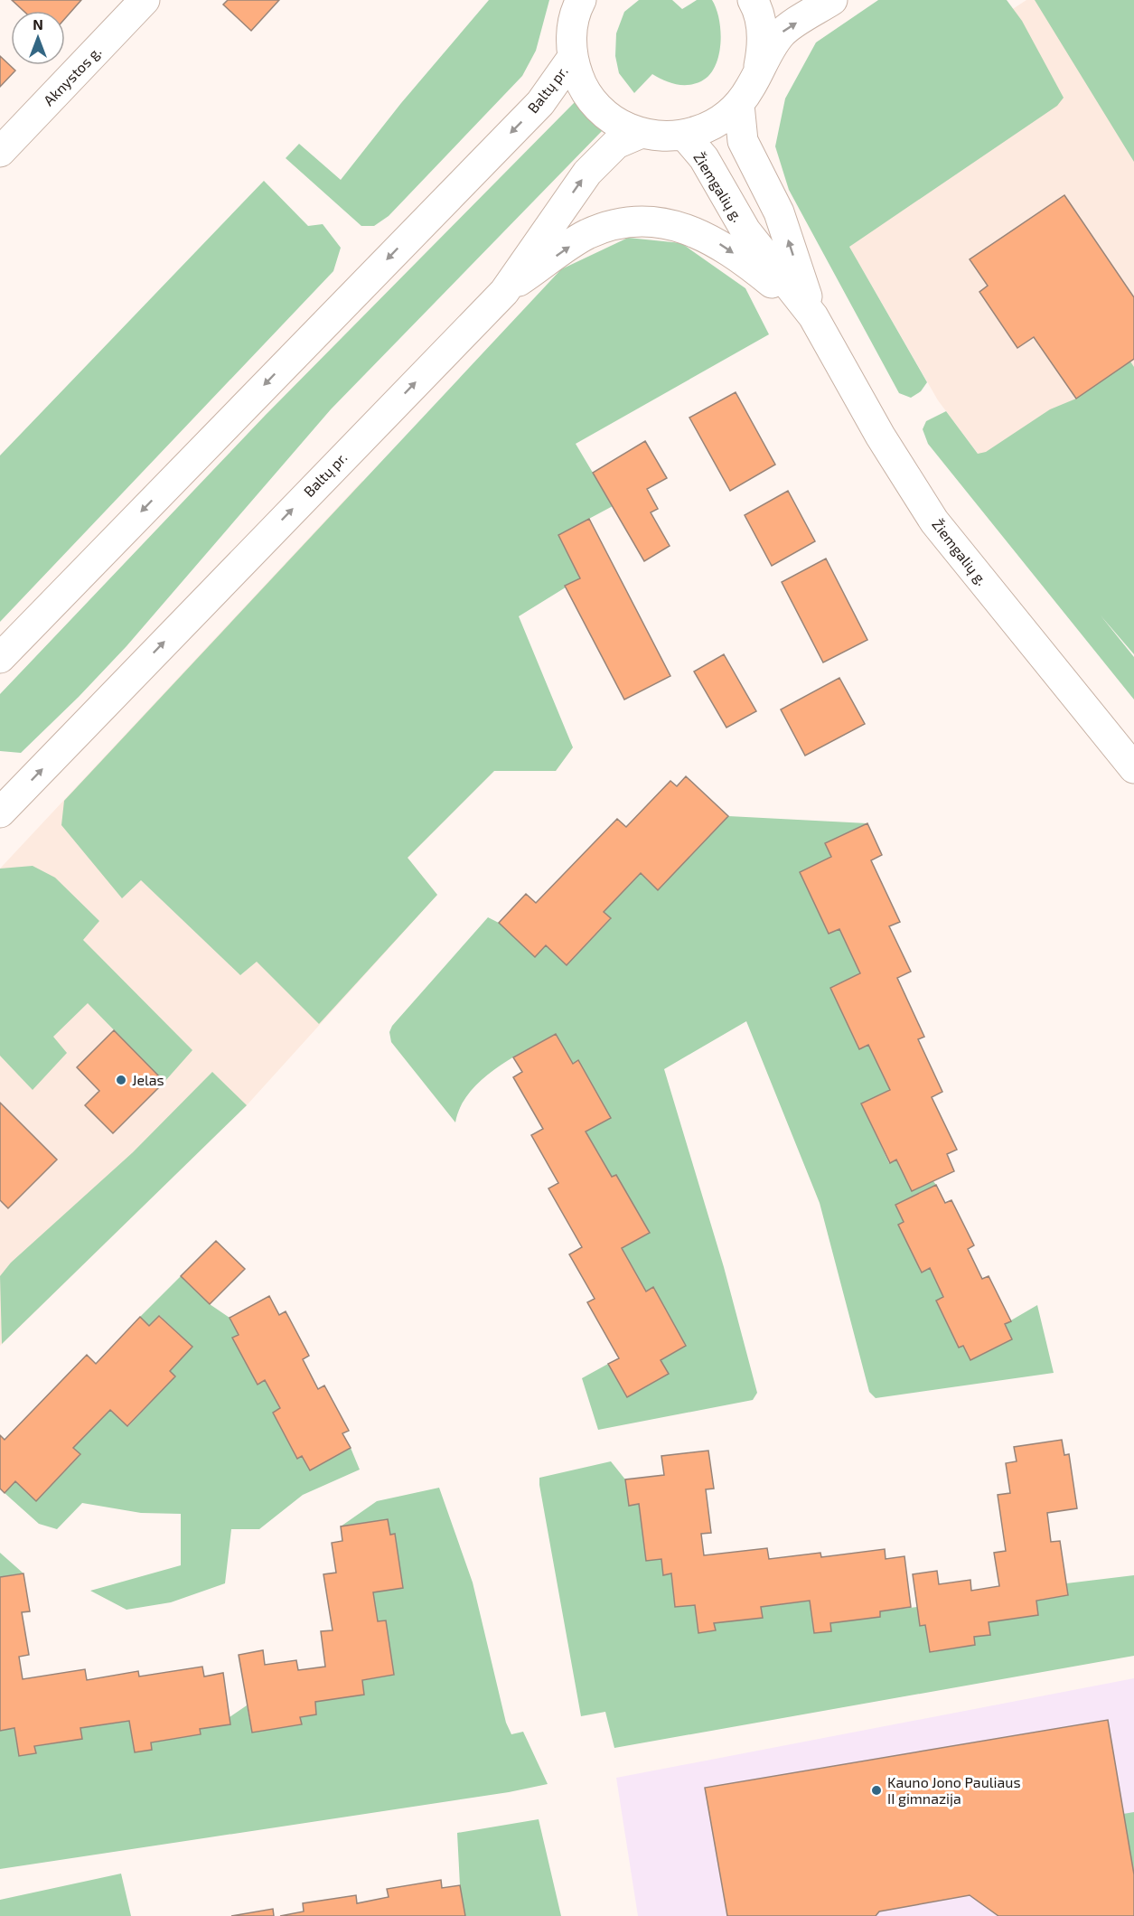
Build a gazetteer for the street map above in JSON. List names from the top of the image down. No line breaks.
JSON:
{"streets":{"main road":["Aknystos g.","Baltų pr.","Žiemgalių g."]},"crossings":[["Baltų pr.","Žiemgalių g."]],"places":["Jelas","Kauno Jono Pauliaus II gimnazija"],"north":"top"}
